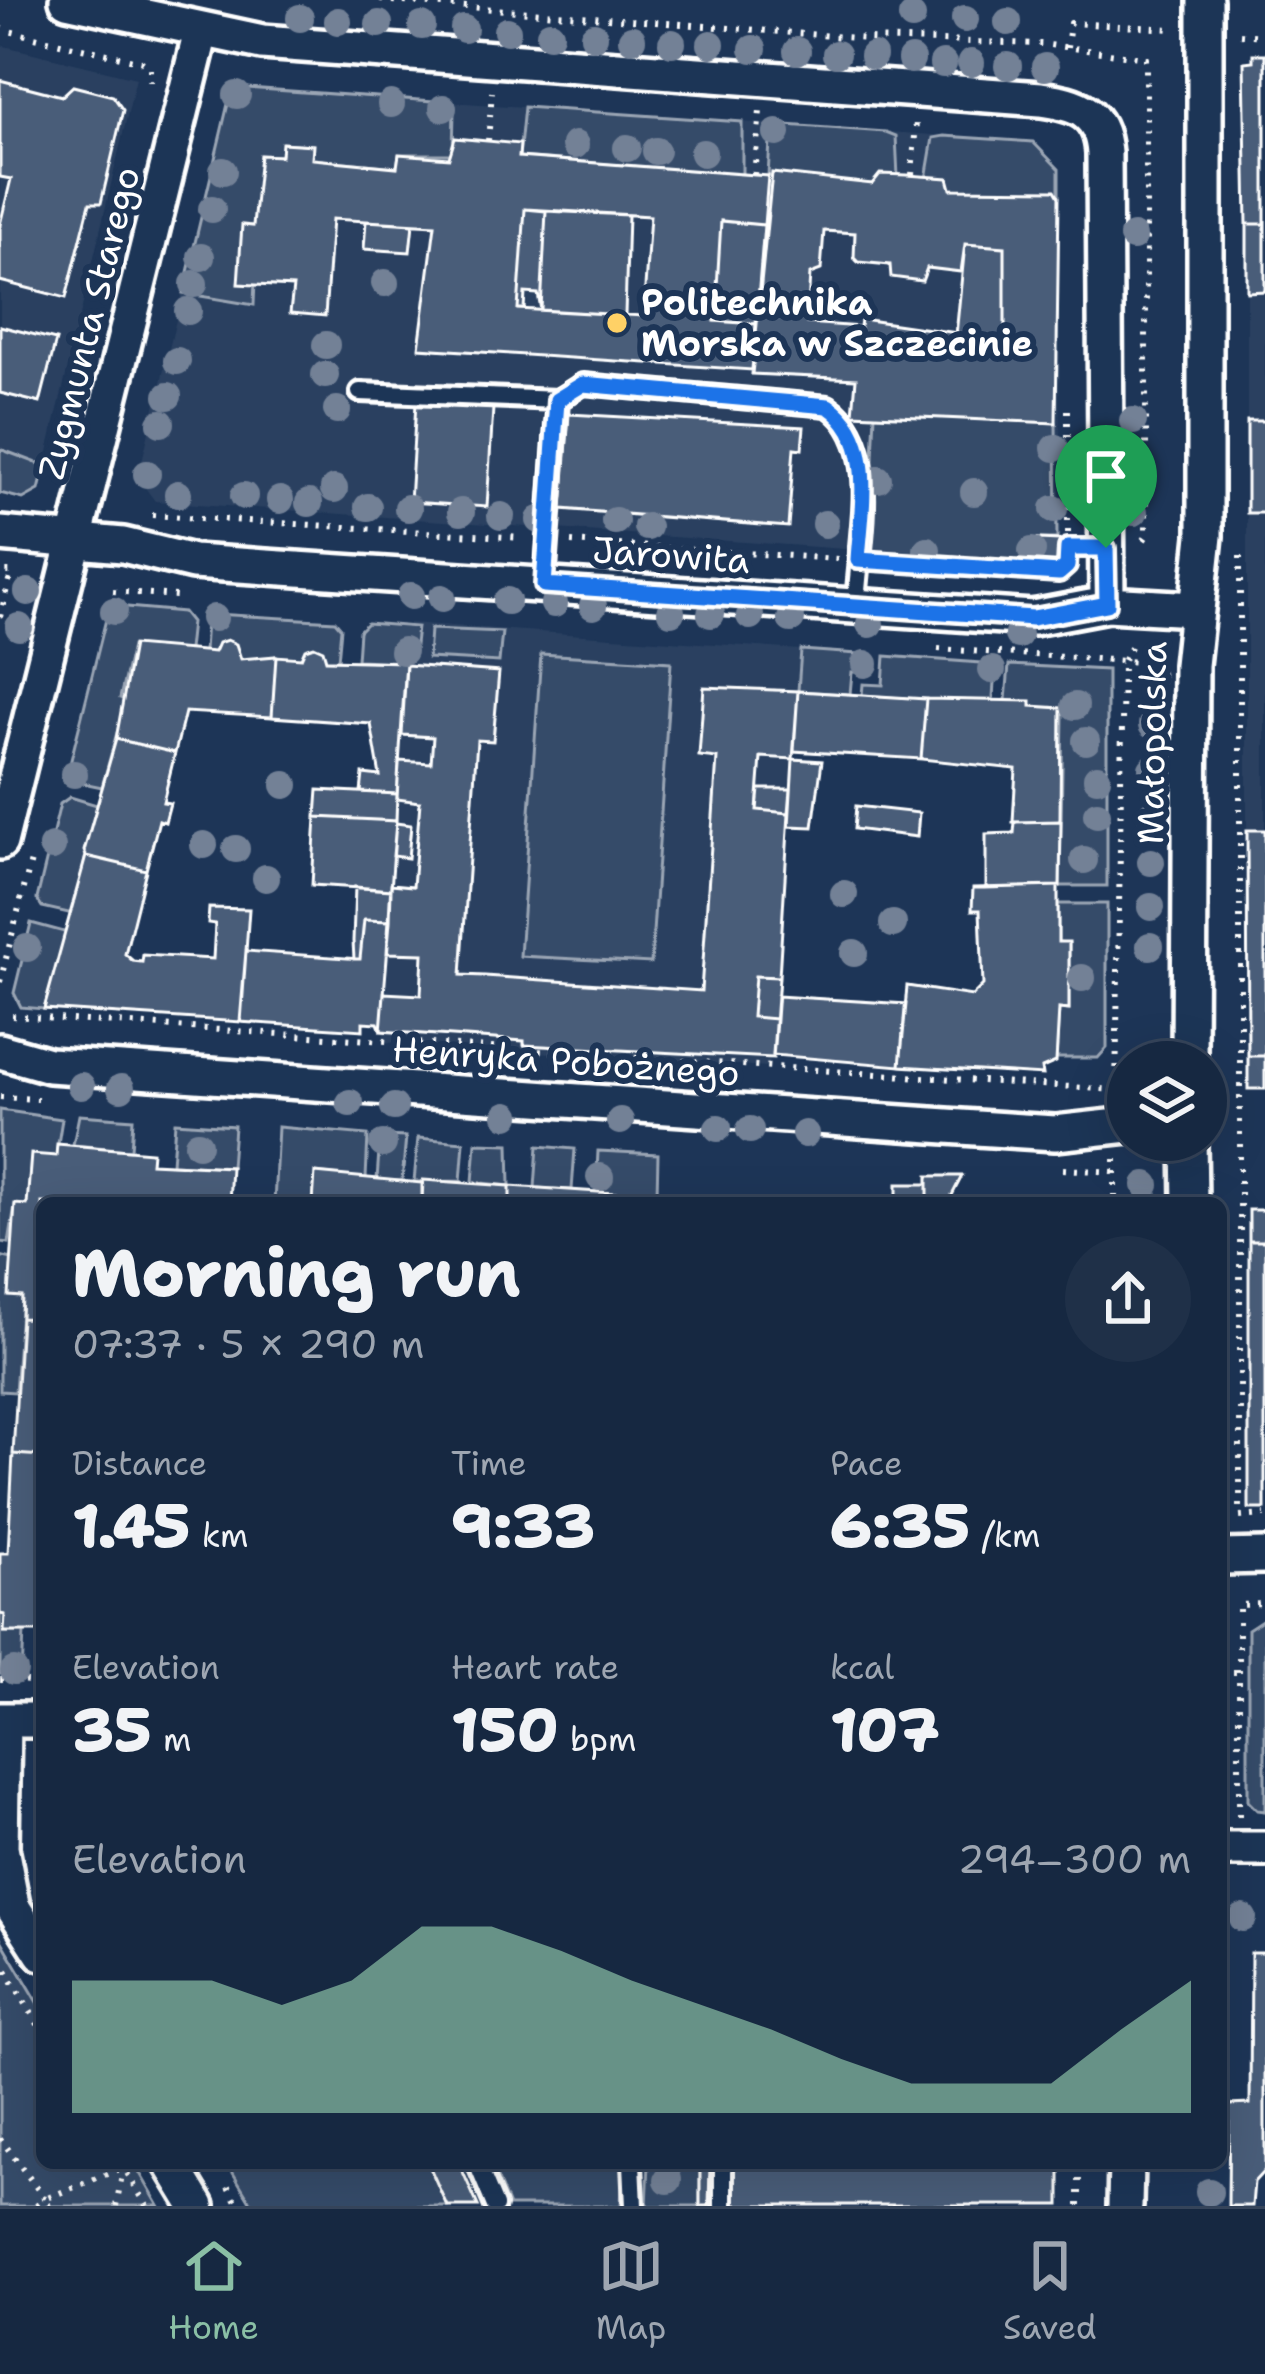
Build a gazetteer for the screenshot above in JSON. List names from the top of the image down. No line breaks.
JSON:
{"streets":{"street":["Zygmunta Starego","Jarowita","Małopolska","Henryka Pobożnego"]},"crossings":[["Zygmunta Starego","Jarowita"],["Jarowita","Małopolska"]],"places":["Politechnika Morska w Szczecinie"],"page":{"heading":["Morning run","07:37 · 5 × 290 m"],"stats":[["Distance","1.45 km"],["Time","9:33"],["Pace","6:35 /km"],["Elevation","35 m"],["Heart rate","150 bpm"],["kcal","107"]],"chart":["Elevation","294–300 m"],"tabs":["Home","Map","Saved"]}}
